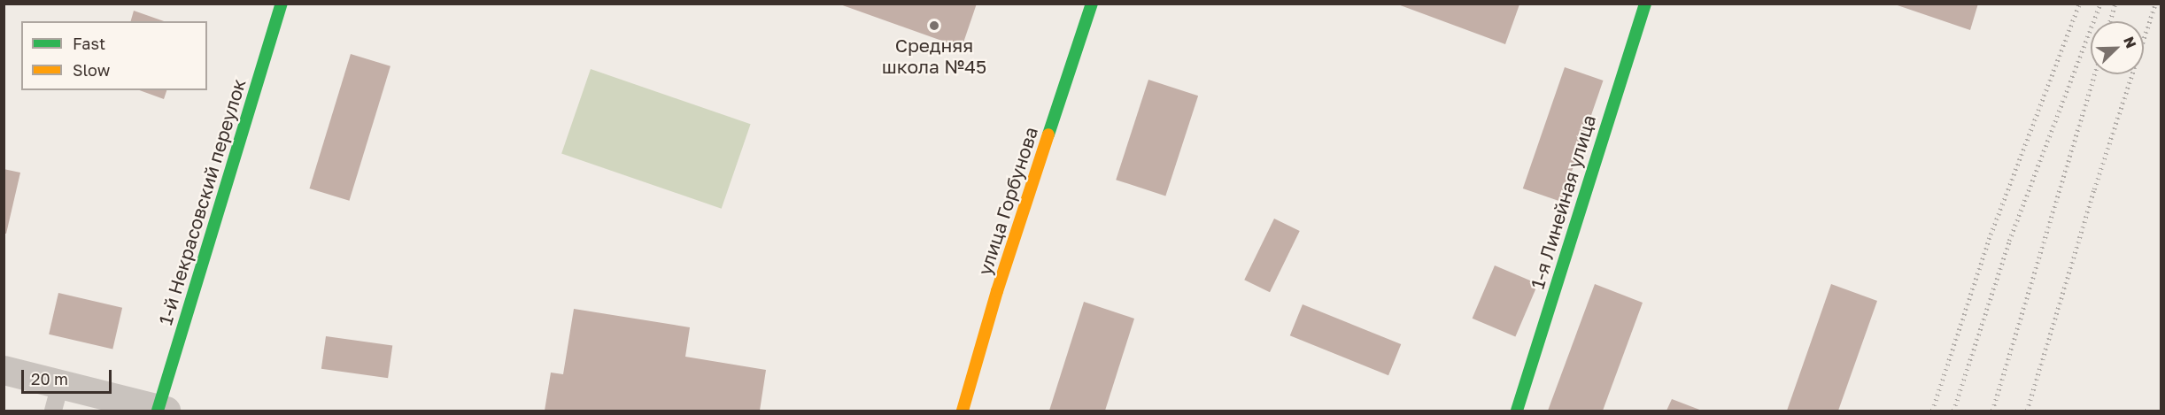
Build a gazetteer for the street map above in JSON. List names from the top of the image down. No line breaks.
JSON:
{"streets":{"street":["улица Горбунова","1-й Некрасовский переулок","1-я Линейная улица"]},"places":["Средняя школа №45"],"legend":["Fast","Slow"],"scale_bar":"20 m","north":"top right"}
